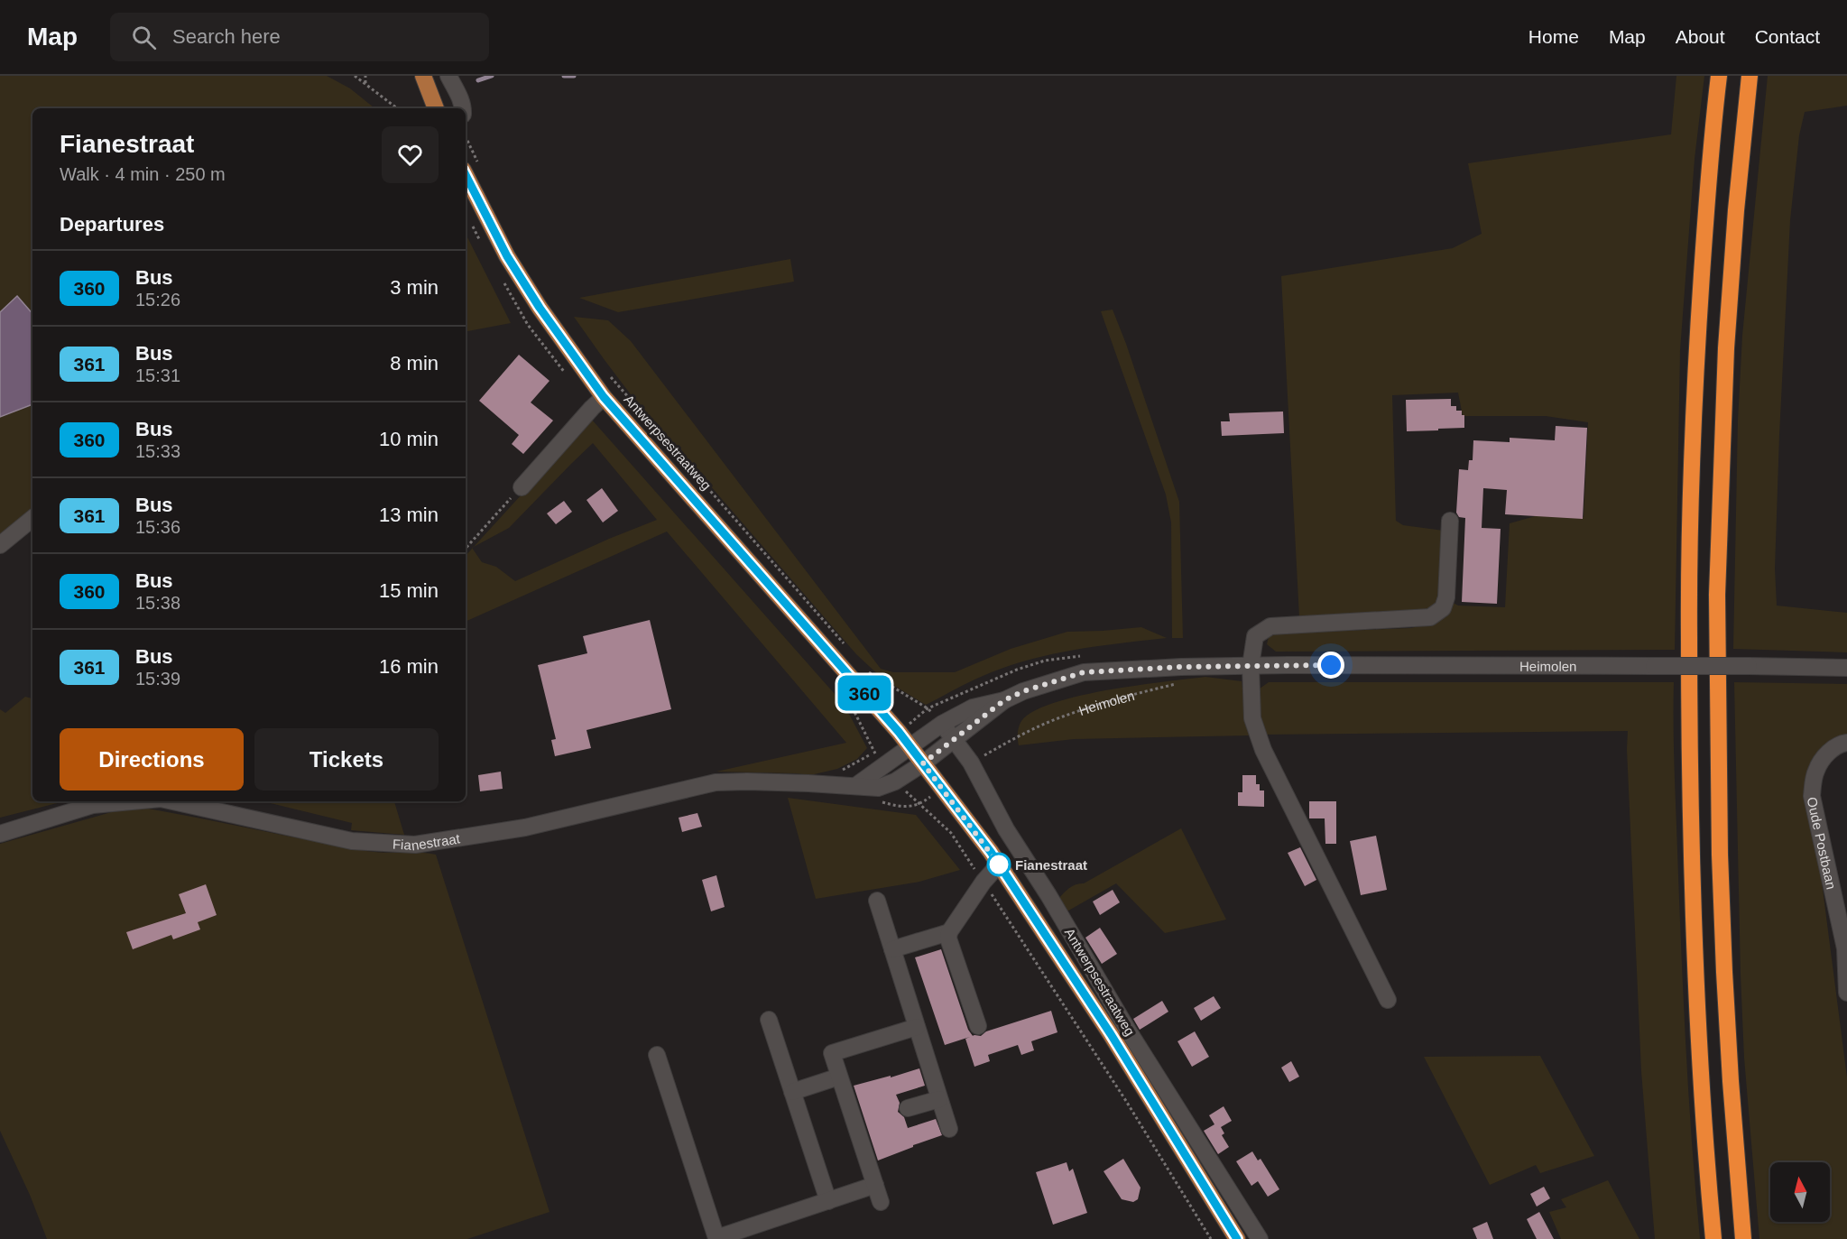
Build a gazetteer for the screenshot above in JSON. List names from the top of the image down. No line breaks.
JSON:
{"streets":{"main road":["Antwerpsestraatweg"],"street":["Heimolen","Fianestraat","Oude Postbaan"]},"crossings":[["Antwerpsestraatweg","Heimolen"],["Antwerpsestraatweg","Fianestraat"],["Heimolen","Fianestraat"]],"places":["Fianestraat"],"lines":["bus line 360"],"north":"top","page":{"header":"Map","search":"Search here","nav":["Home","Map","About","Contact"],"on_map":"360","heading":[["Fianestraat","Walk · 4 min · 250 m"],"Departures"],"list":[{"mark":"360","name":"Bus","note":"15:26","value":"3 min"},{"mark":"361","name":"Bus","note":"15:31","value":"8 min"},{"mark":"360","name":"Bus","note":"15:33","value":"10 min"},{"mark":"361","name":"Bus","note":"15:36","value":"13 min"},{"mark":"360","name":"Bus","note":"15:38","value":"15 min"},{"mark":"361","name":"Bus","note":"15:39","value":"16 min"}],"buttons":["Directions","Tickets"]}}
